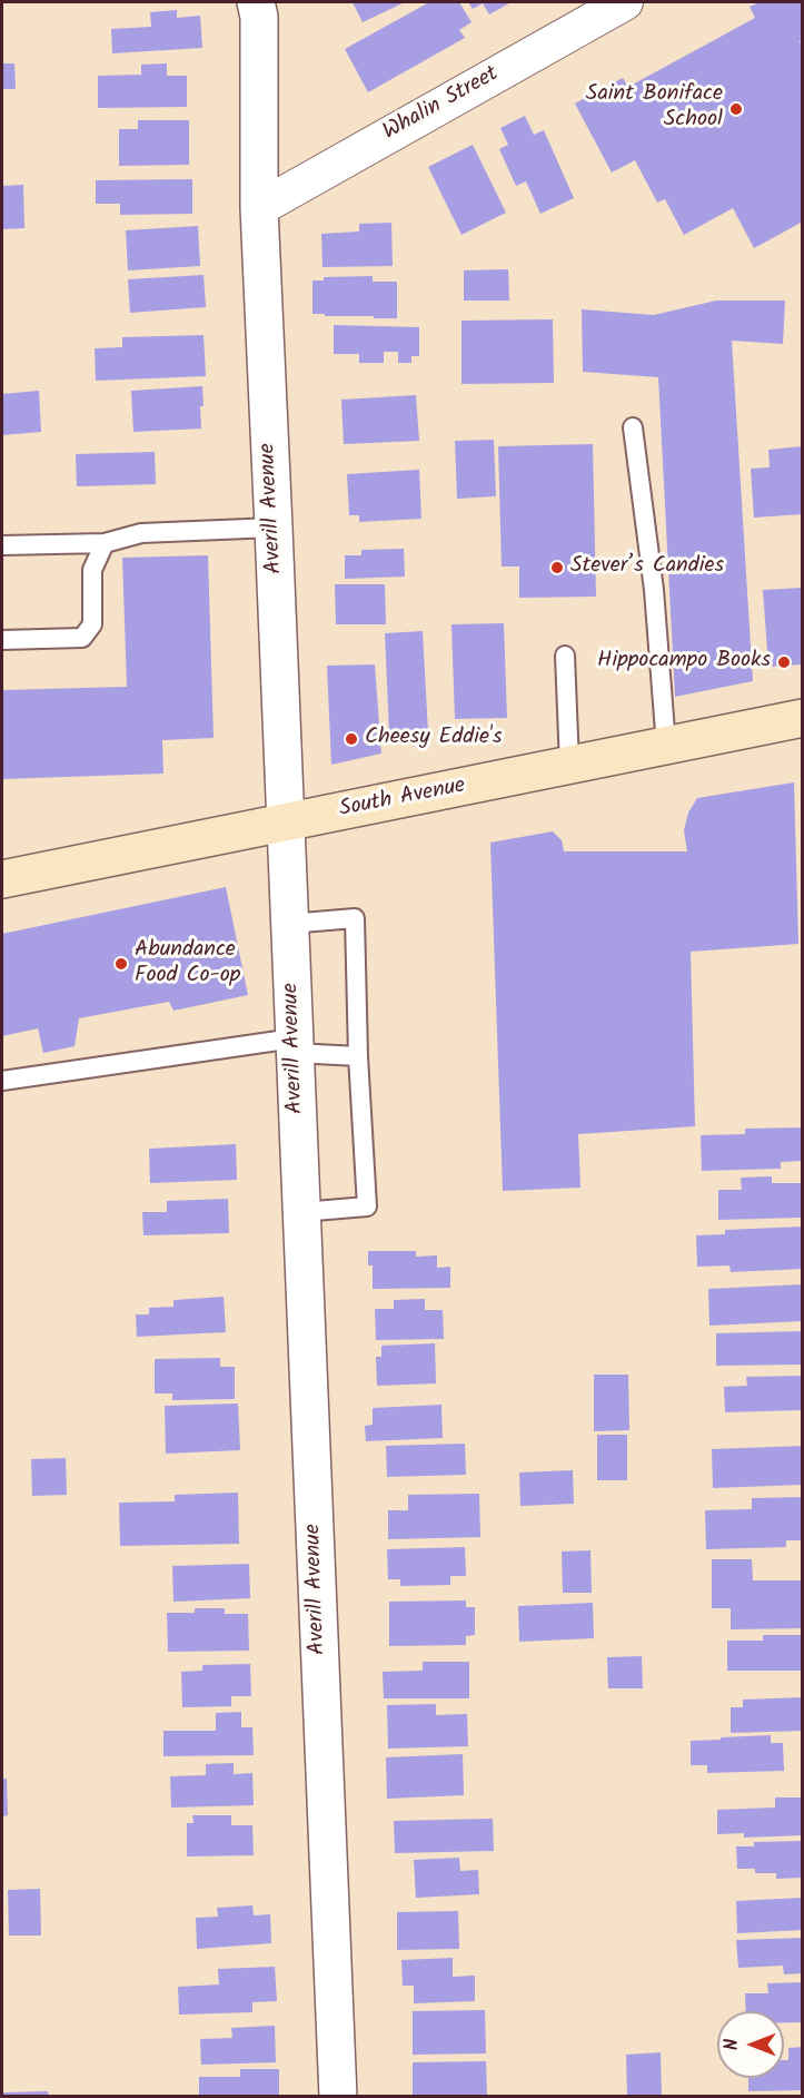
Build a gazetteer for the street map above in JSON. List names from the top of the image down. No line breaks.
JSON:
{"streets":{"main road":["South Avenue"],"street":["Whalin Street","Averill Avenue"]},"crossings":[["Whalin Street","Averill Avenue"],["Averill Avenue","South Avenue"]],"places":["Saint Boniface School","Stever’s Candies","Hippocampo Books","Cheesy Eddie's","Abundance Food Co-op"],"north":"left"}
